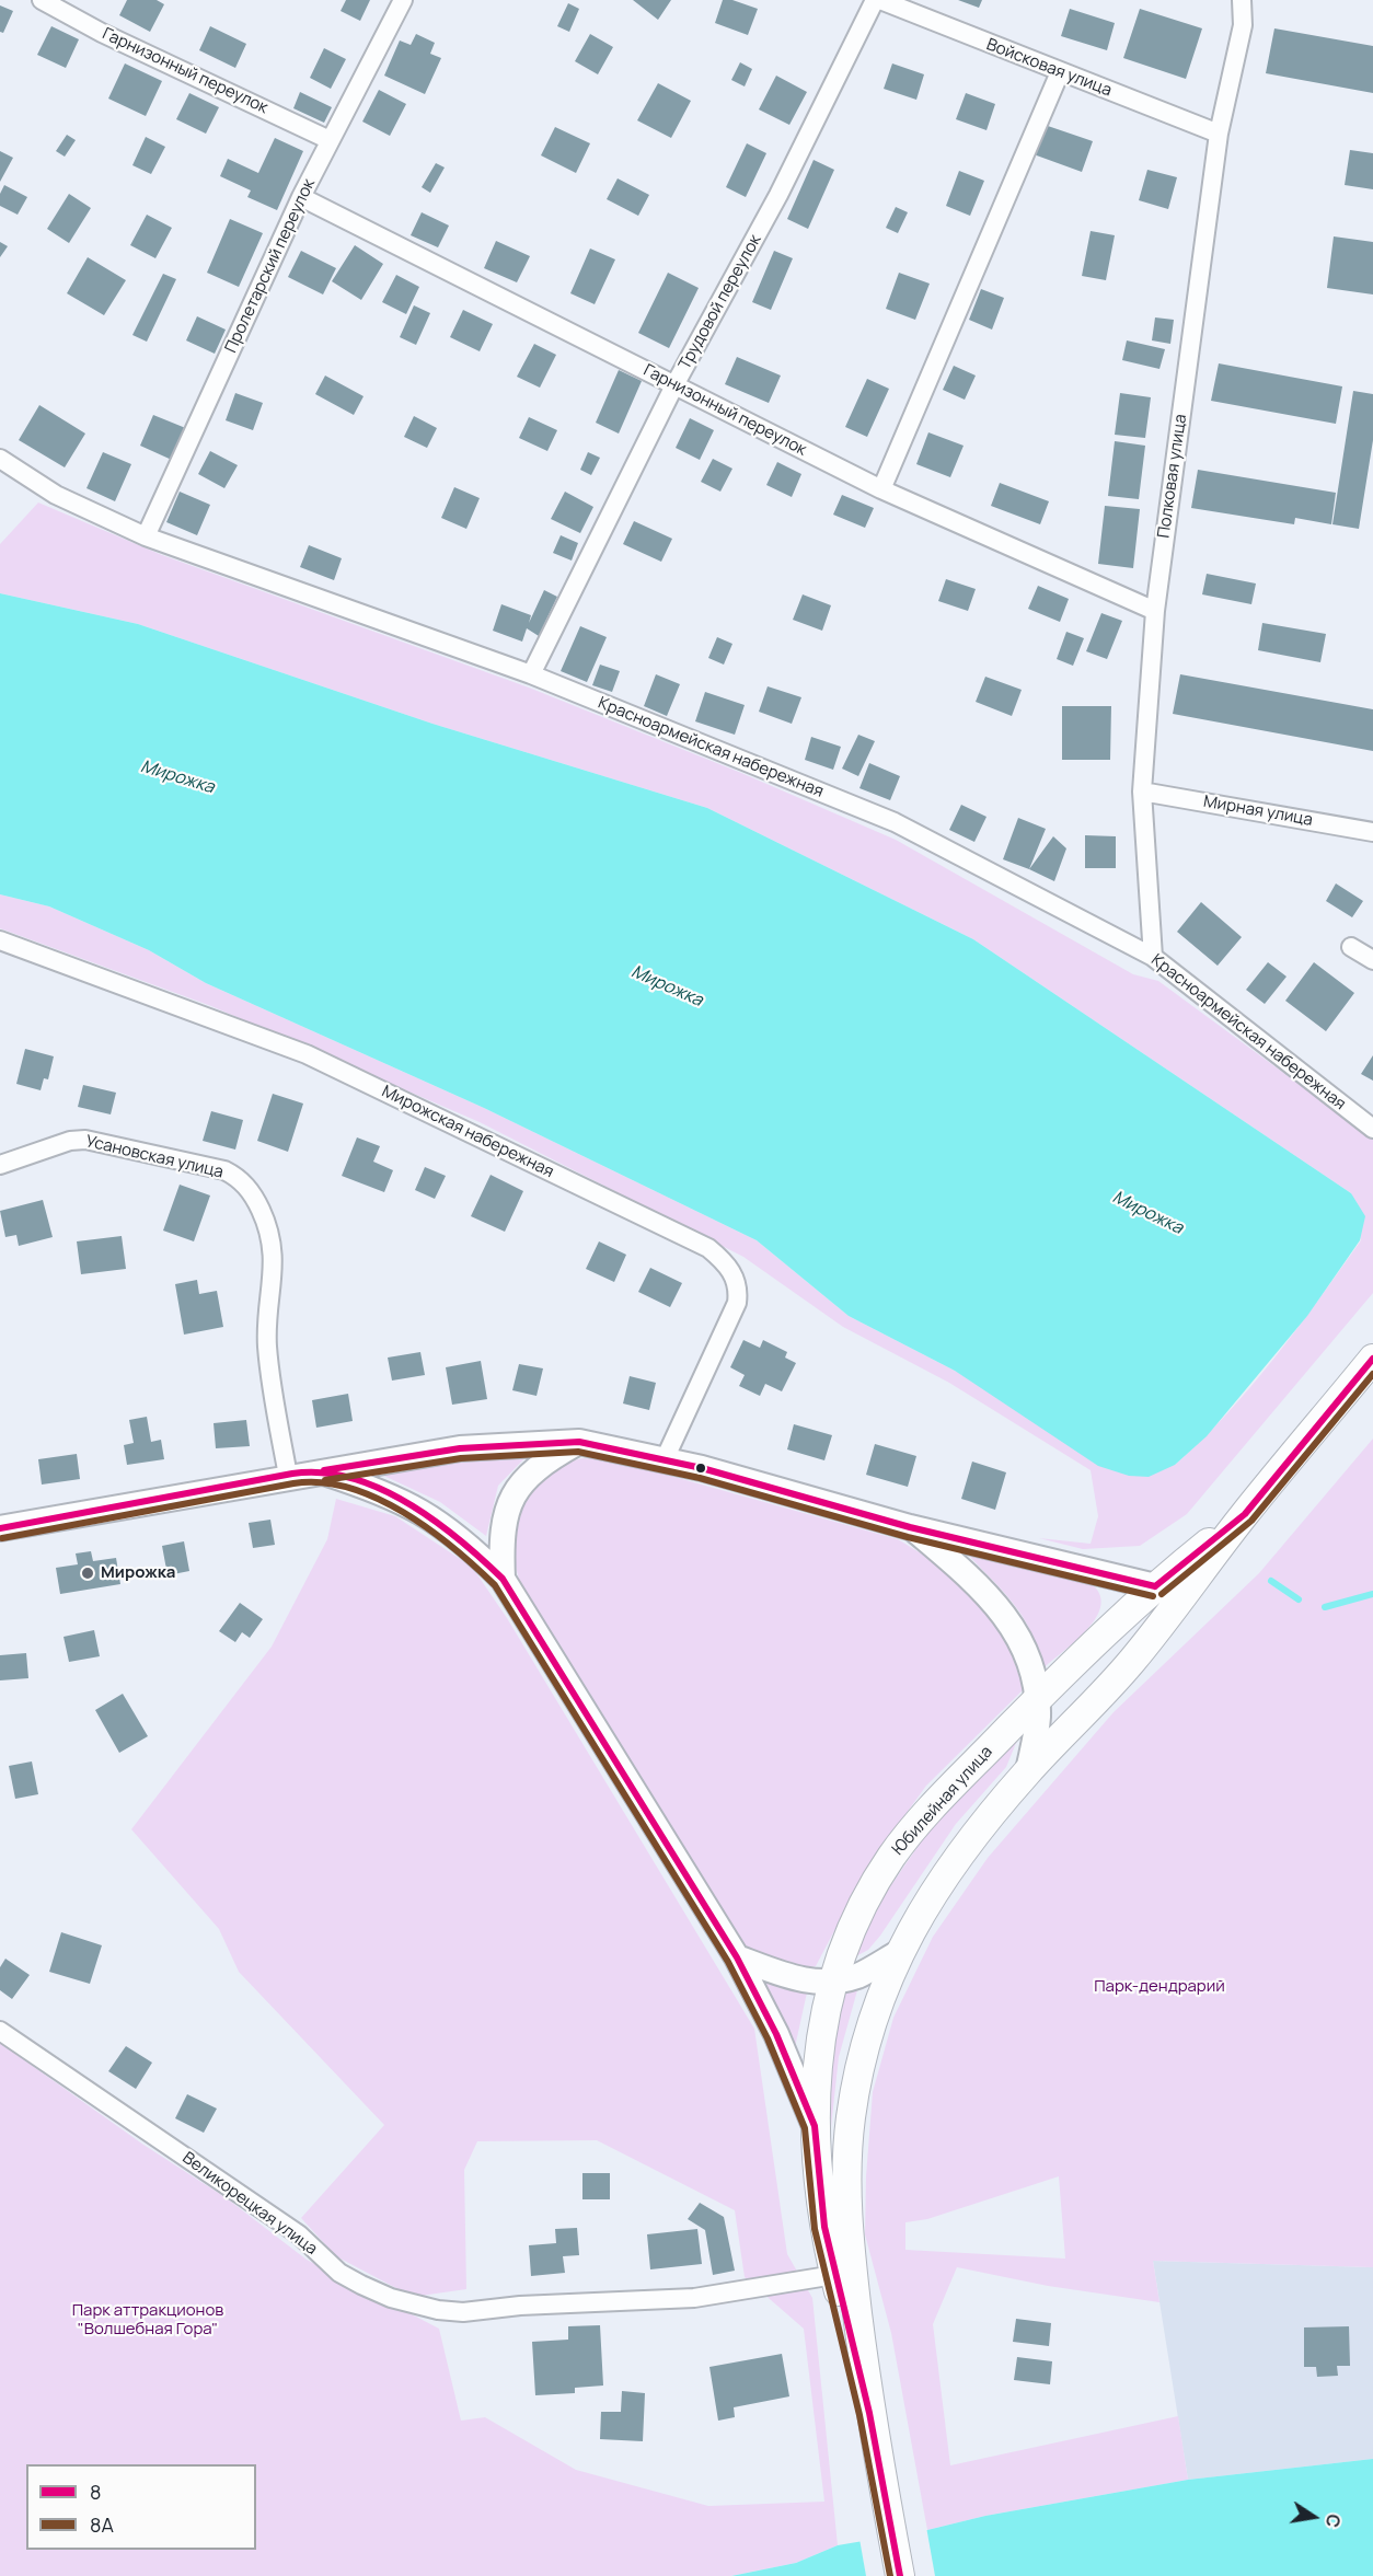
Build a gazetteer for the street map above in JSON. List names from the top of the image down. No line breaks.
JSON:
{"streets":{"main road":["Юбилейная улица"],"street":["Войсковая улица","Гарнизонный переулок","Пролетарский переулок","Трудовой переулок","Полковая улица","Красноармейская набережная","Мирная улица","Мирожская набережная","Усановская улица","Великорецкая улица"]},"crossings":[["Войсковая улица","Полковая улица"],["Гарнизонный переулок","Пролетарский переулок"],["Гарнизонный переулок","Трудовой переулок"],["Гарнизонный переулок","Полковая улица"],["Пролетарский переулок","Красноармейская набережная"],["Трудовой переулок","Красноармейская набережная"],["Полковая улица","Красноармейская набережная"],["Полковая улица","Мирная улица"],["Юбилейная улица","Великорецкая улица"]],"water":["Мирожка"],"parks":["Парк-дендрарий","Парк аттракционов \"Волшебная Гора\""],"places":["Мирожка"],"lines":["transit line 8","transit line 8А"],"legend":["8","8А"],"north":"right"}
